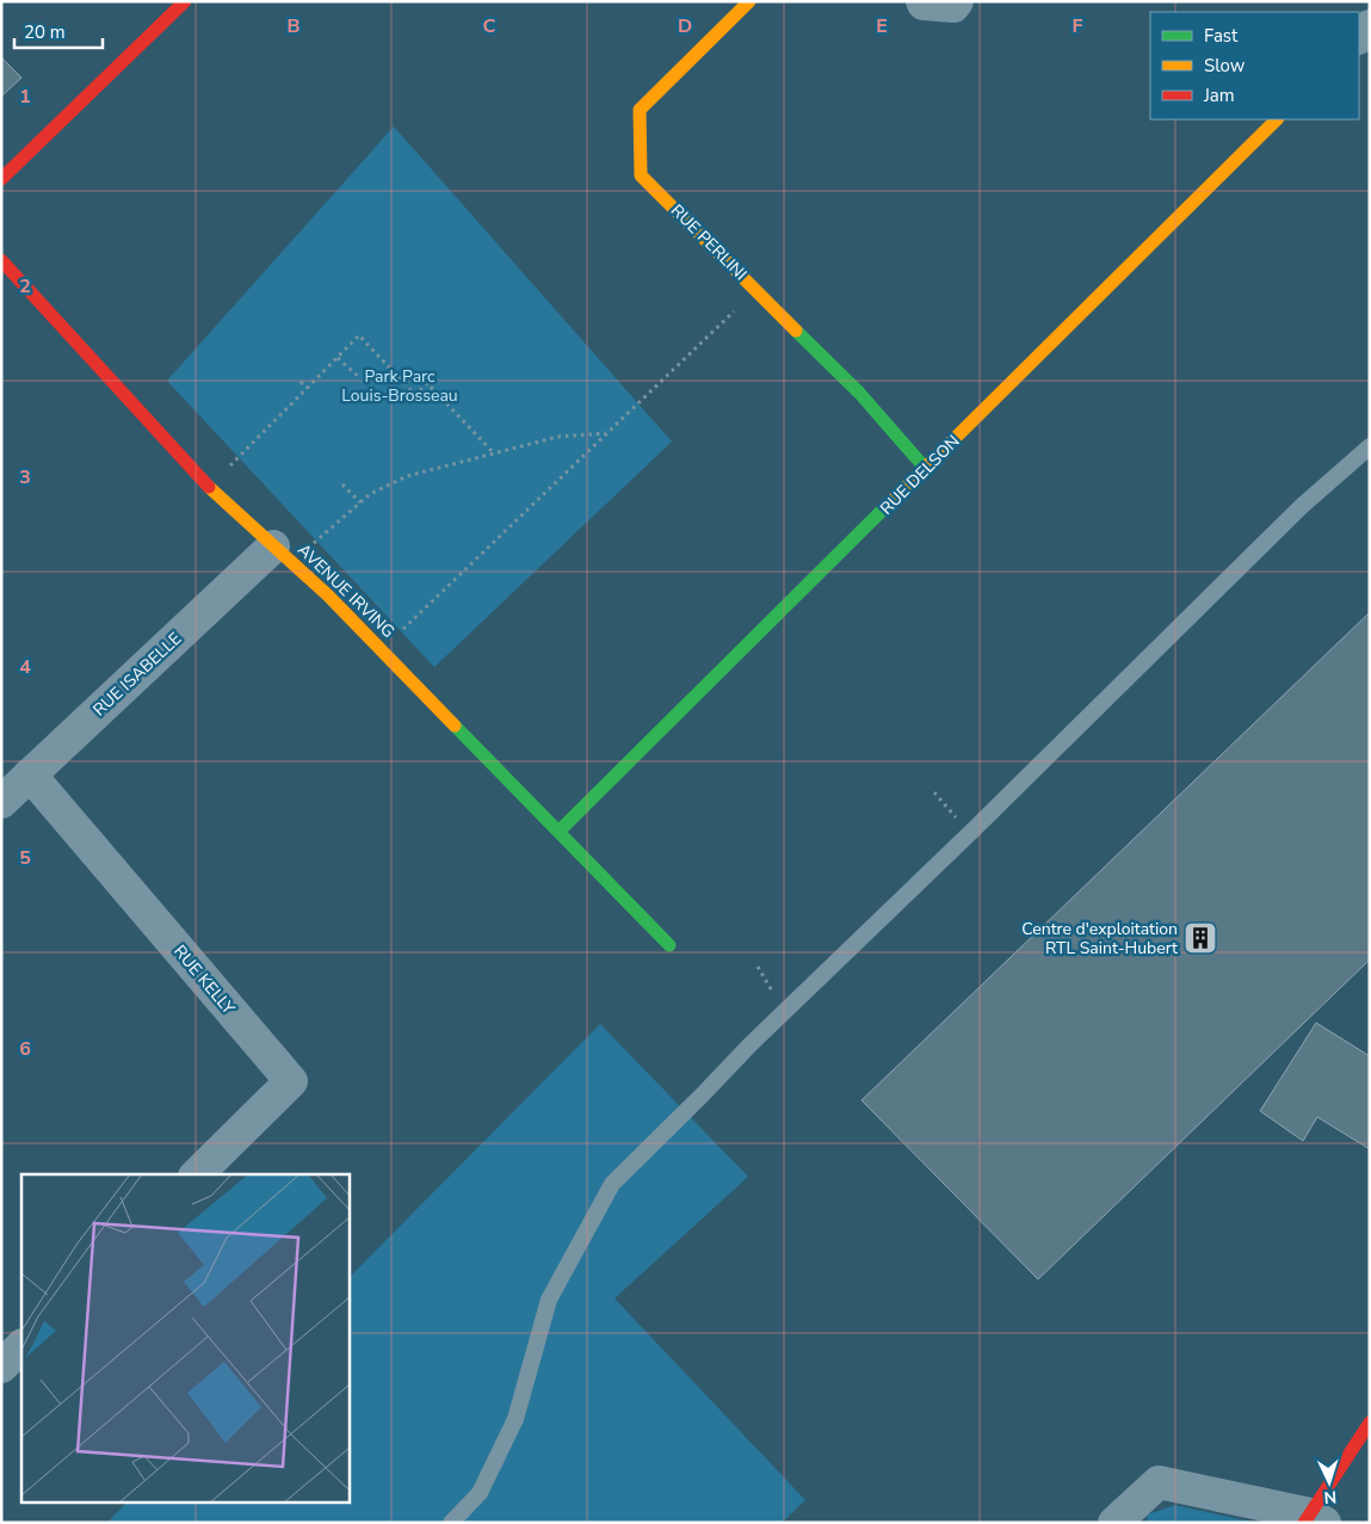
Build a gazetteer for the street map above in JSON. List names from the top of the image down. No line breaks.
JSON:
{"streets":{"street":["RUE PERLINI","RUE DELSON","AVENUE IRVING","RUE ISABELLE","RUE KELLY"]},"crossings":[["RUE PERLINI","RUE DELSON"],["RUE DELSON","AVENUE IRVING"],["AVENUE IRVING","RUE ISABELLE"],["RUE ISABELLE","RUE KELLY"]],"parks":["Park Parc Louis-Brosseau"],"places":{"building":["Centre d'exploitation RTL Saint-Hubert"]},"legend":["Fast","Slow","Jam"],"scale_bar":"20 m","north":"bottom","grid":{"columns":["B","C","D","E","F"],"rows":["1","2","3","4","5","6"]}}
